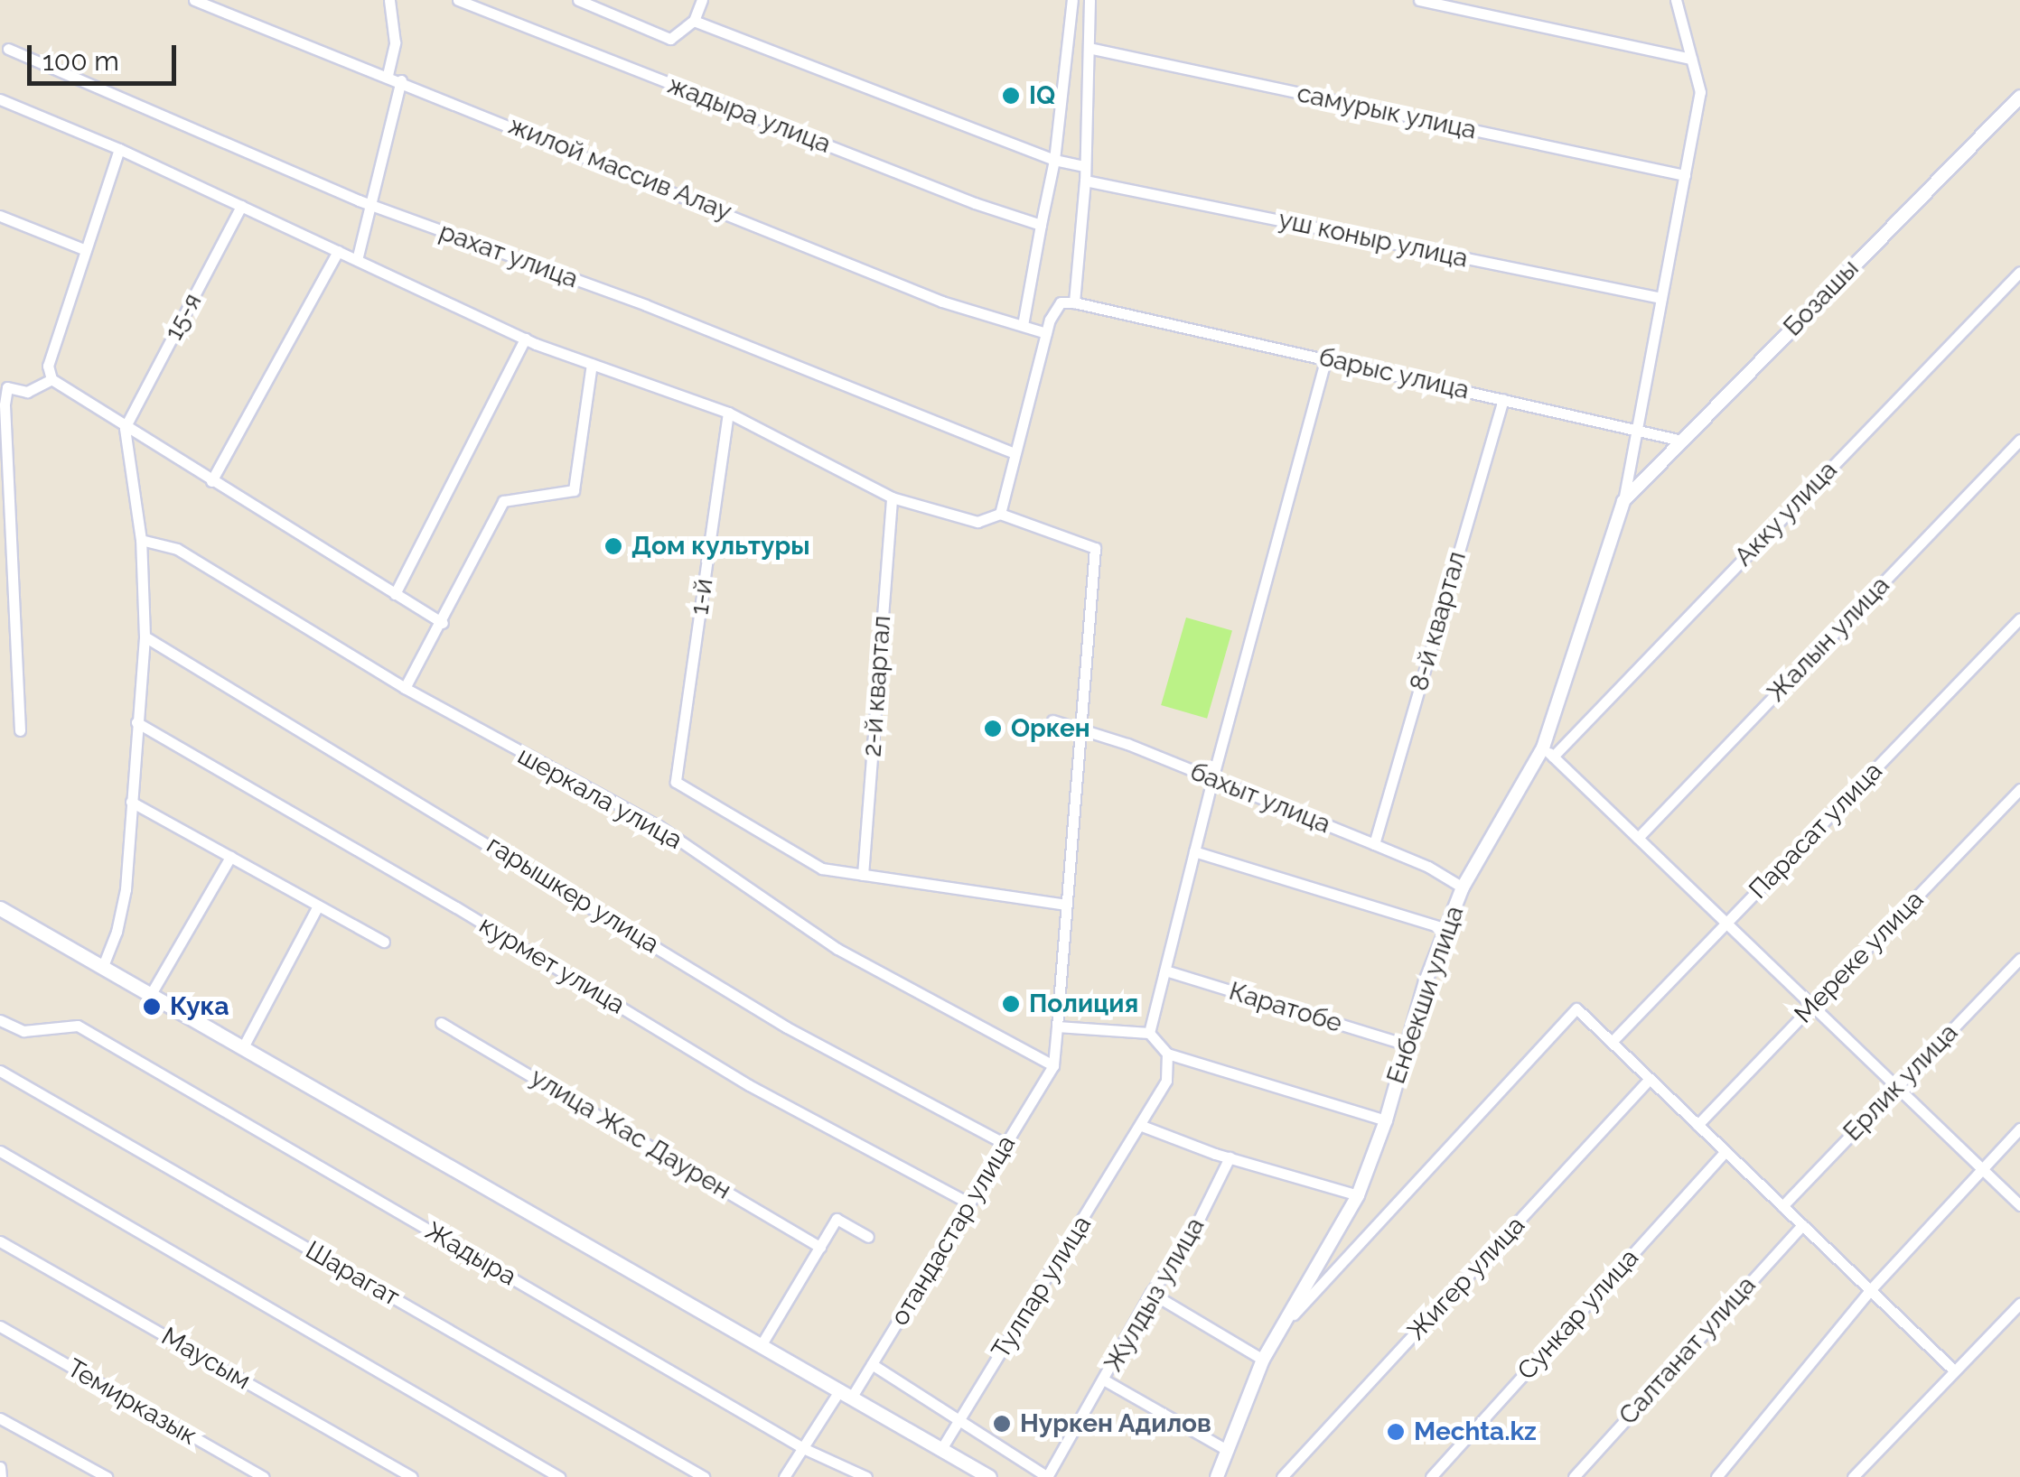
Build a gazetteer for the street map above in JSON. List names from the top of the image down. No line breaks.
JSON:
{"streets":{"street":["самурык улица","жадыра улица","жилой массив Алау","уш коныр улица","рахат улица","Бозашы","15-я","барыс улица","Акку улица","1-й","8-й квартал","Жалын улица","2-й квартал","шеркала улица","бахыт улица","Парасат улица","гарышкер улица","Мереке улица","курмет улица","Енбекши улица","Каратобе","Ерлик улица","улица Жас Даурен","отандастар улица","Жадыра","Шарагат","Жигер улица","Тулпар улица","Жулдыз улица","Сункар улица","Салтанат улица","Маусым","Темирказык"]},"crossings":[["Бозашы","барыс улица"],["Бозашы","Енбекши улица"],["барыс улица","8-й квартал"],["Акку улица","Енбекши улица"],["1-й","2-й квартал"],["8-й квартал","бахыт улица"],["шеркала улица","отандастар улица"],["бахыт улица","Енбекши улица"],["Парасат улица","Енбекши улица"],["гарышкер улица","отандастар улица"],["курмет улица","отандастар улица"],["Енбекши улица","Каратобе"],["отандастар улица","Жадыра"]],"places":["IQ","Дом культуры","Оркен","Полиция","Кука","Нуркен Адилов","Mechta.kz"],"scale_bar":"100 m"}
